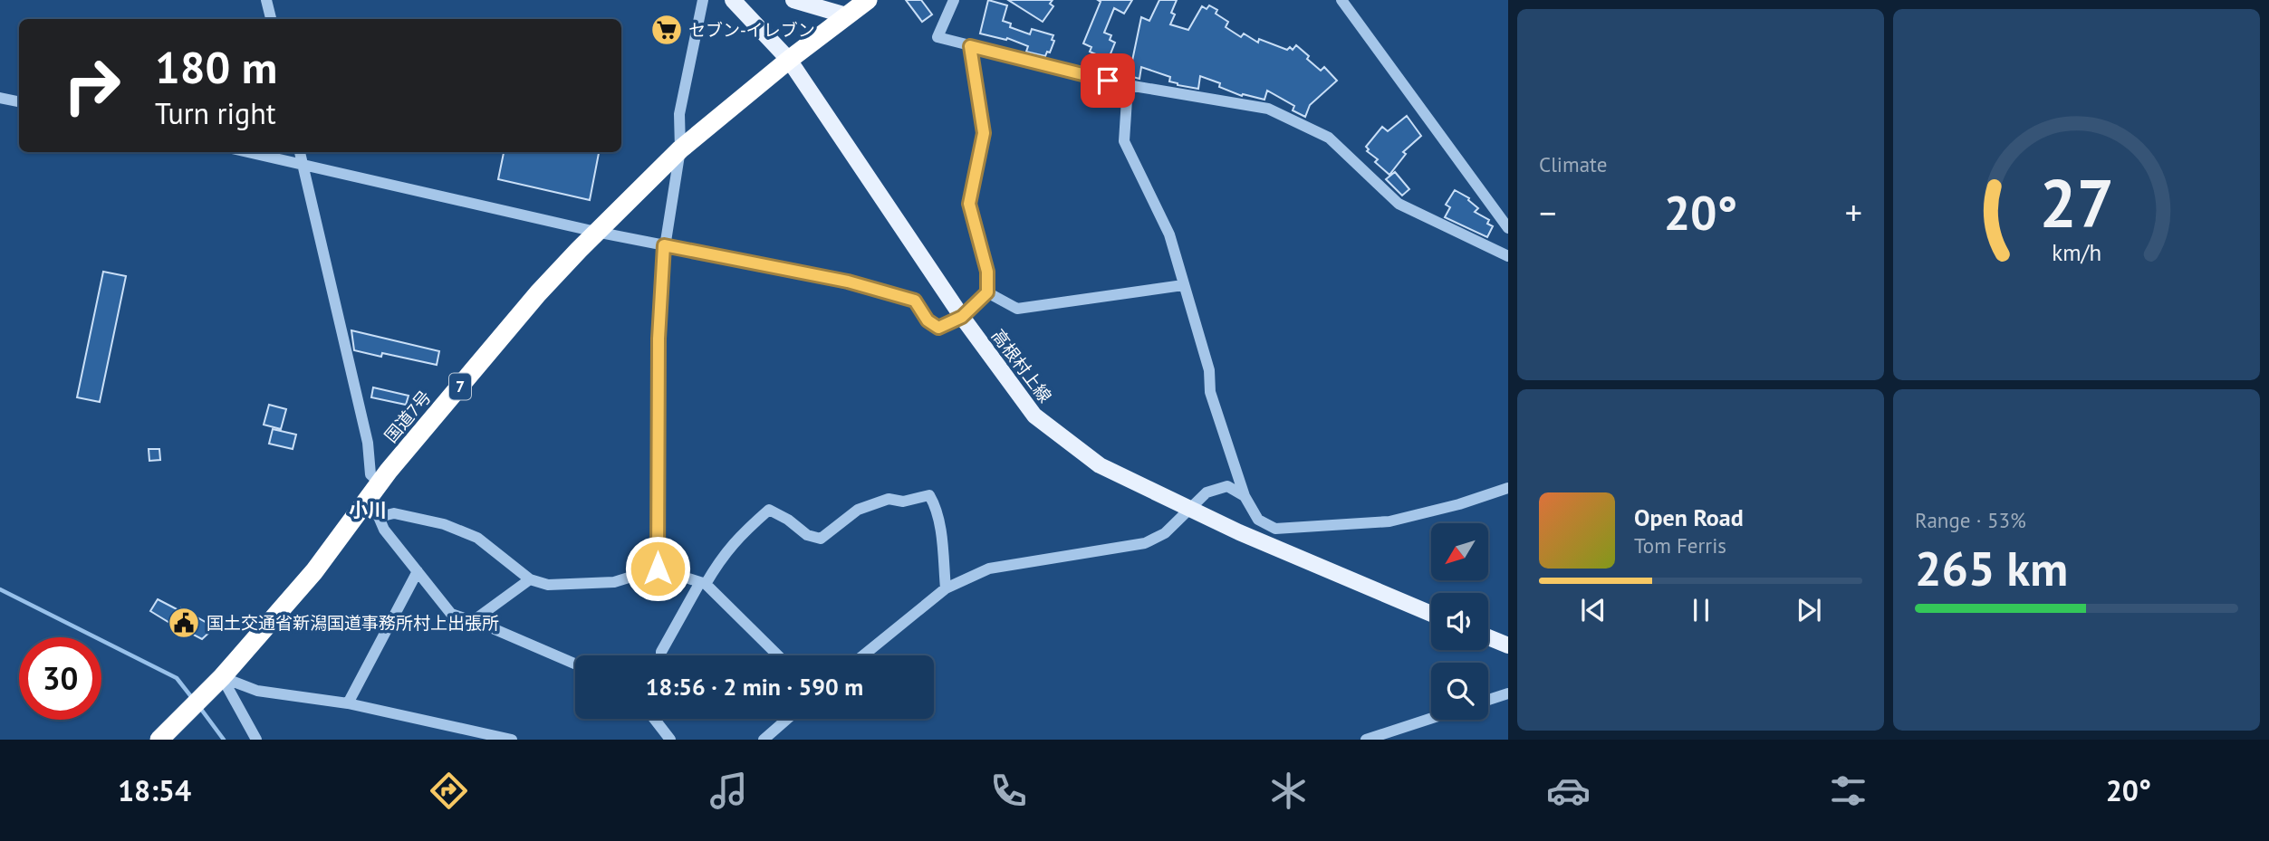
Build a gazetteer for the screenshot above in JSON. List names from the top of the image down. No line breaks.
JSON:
{"streets":{"highway":["7","国道7号"],"main road":["高根村上線"]},"crossings":[["高根村上線","7"],["高根村上線","国道7号"],["7","国道7号"]],"districts":["小川"],"places":{"supermarket":["セブン-イレブン"],"public building":["国土交通省新潟国道事務所村上出張所"]},"north":"bottom left","page":{"tile":["Climate",["Range · 53%","265 km"]],"turn":["180 m","Turn right"],"heat":["−","20°","+"],"song":["Open Road","Tom Ferris"],"limit":"30","trip":"18:56 · 2 min · 590 m","tabs":["18:54","20°"],"gauge":["27","km/h"]}}
